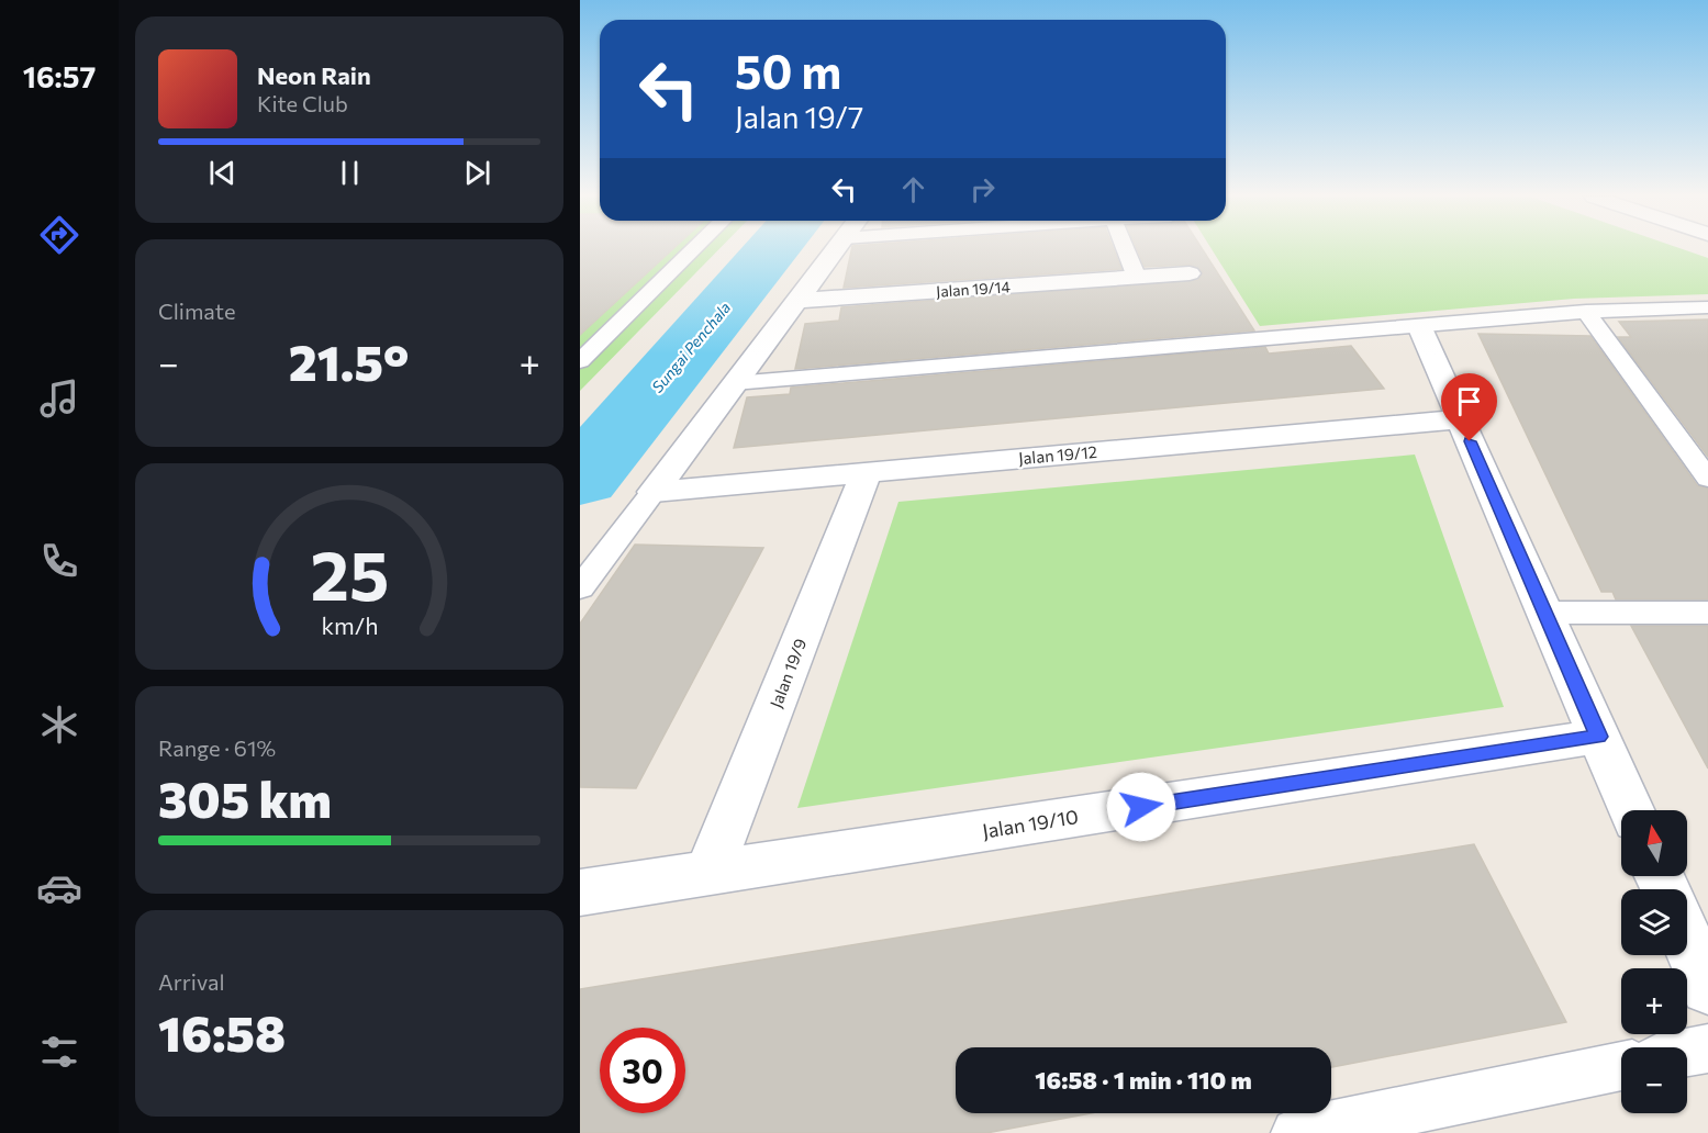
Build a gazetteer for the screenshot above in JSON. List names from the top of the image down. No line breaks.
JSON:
{"streets":{"street":["Jalan 19/14","Jalan 19/12","Jalan 19/9","Jalan 19/10"]},"crossings":[["Jalan 19/12","Jalan 19/9"],["Jalan 19/9","Jalan 19/10"]],"water":["Sungai Penchala"],"north":"top","page":{"tabs":"16:57","turn":["50 m","Jalan 19/7"],"song":["Neon Rain","Kite Club"],"tile":["Climate",["Range · 61%","305 km"],["Arrival","16:58"]],"heat":["−","21.5°","+"],"map_buttons":["+","−"],"limit":"30","trip":"16:58 · 1 min · 110 m","gauge":["25","km/h"]}}
